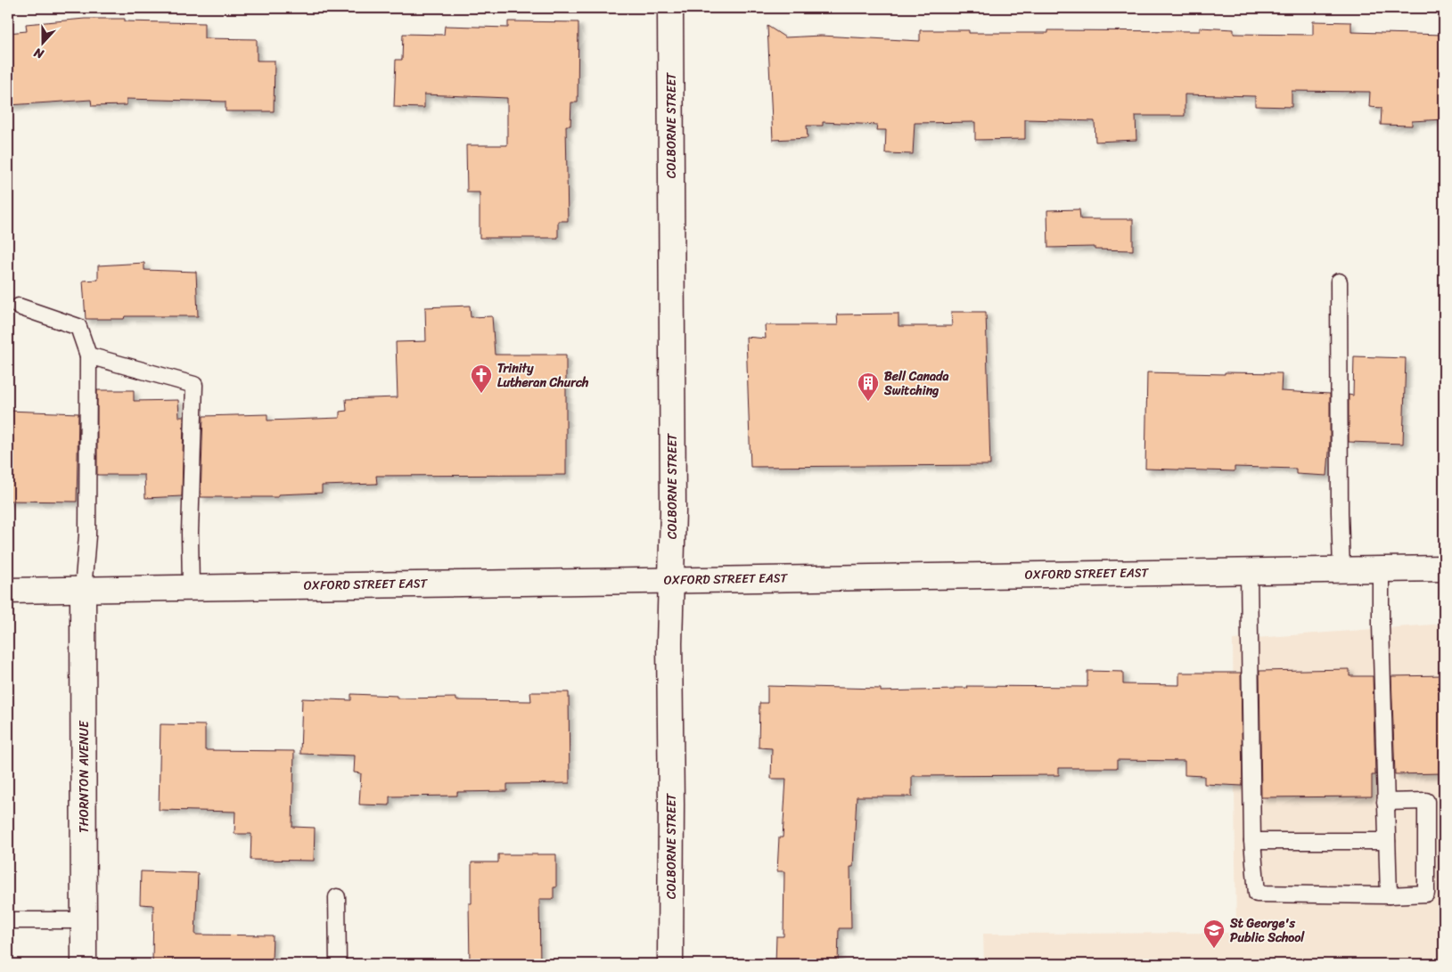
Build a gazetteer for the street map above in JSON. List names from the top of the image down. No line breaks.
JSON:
{"streets":{"main road":["COLBORNE STREET","OXFORD STREET EAST","THORNTON AVENUE"]},"crossings":[["COLBORNE STREET","OXFORD STREET EAST"],["OXFORD STREET EAST","THORNTON AVENUE"]],"places":{"church":["Trinity Lutheran Church"],"building":["Bell Canada Switching"],"school or university":["St George's Public School"]},"north":"bottom"}
